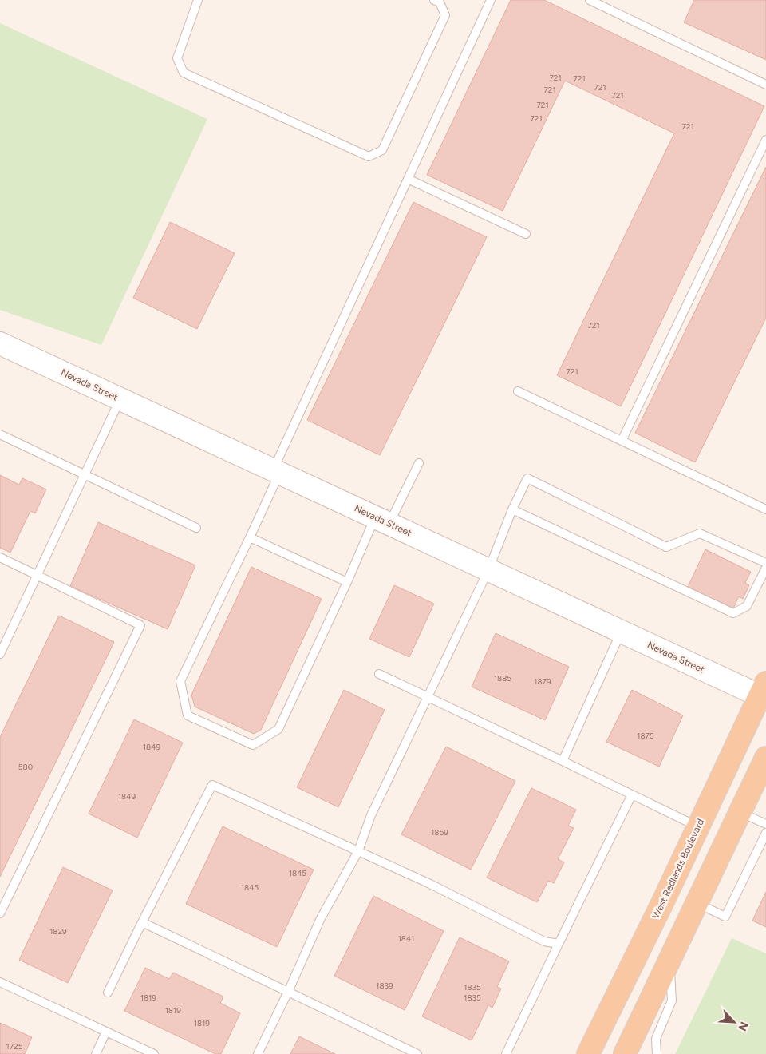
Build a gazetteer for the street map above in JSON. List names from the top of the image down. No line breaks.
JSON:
{"streets":{"main road":["West Redlands Boulevard"],"street":["Nevada Street"]},"crossings":[["Nevada Street","West Redlands Boulevard"]],"house_numbers":["721","721","721","721","721","721","721","721","721","721","1885","1879","1875","1849","580","1849","1859","1845","1845","1829","1841","1839","1835","1819","1835","1819","1819","1725"],"north":"bottom right"}
